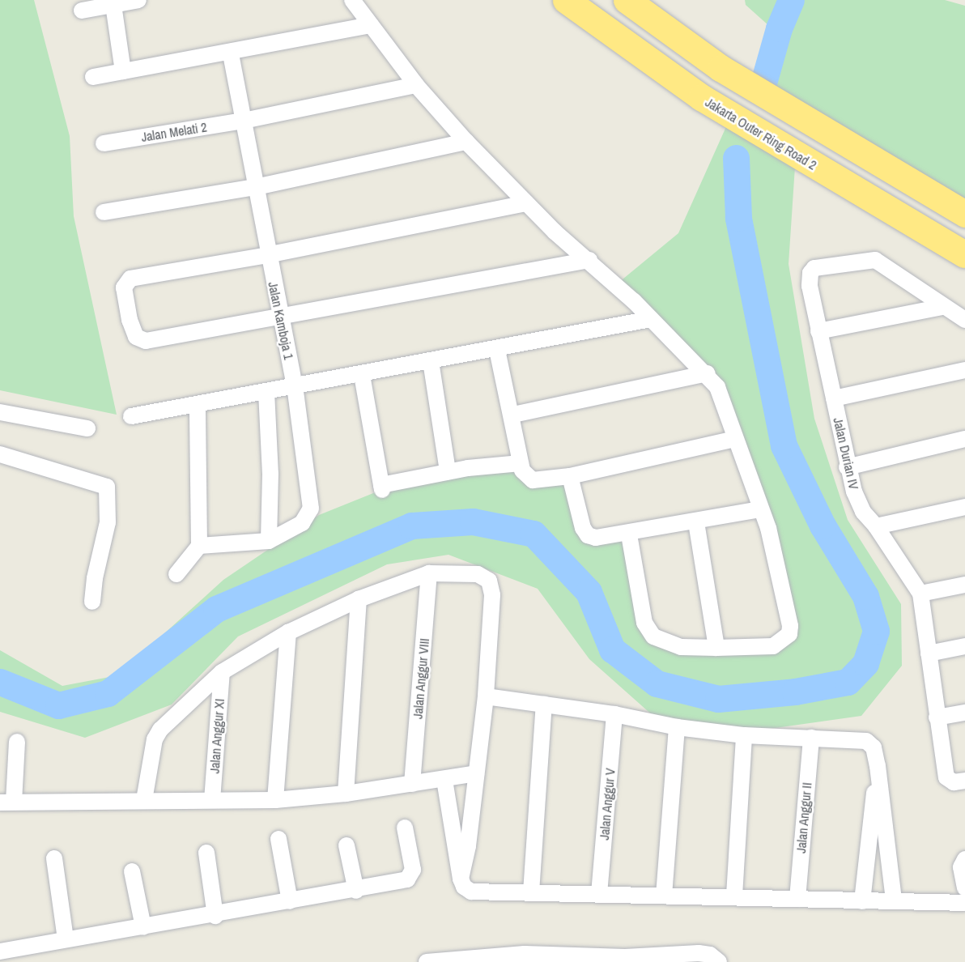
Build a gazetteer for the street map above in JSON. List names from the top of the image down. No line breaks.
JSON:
{"streets":{"highway":["Jakarta Outer Ring Road 2"],"street":["Jalan Melati 2","Jalan Kamboja 1","Jalan Durian IV","Jalan Anggur VIII","Jalan Anggur XI","Jalan Anggur V","Jalan Anggur II"]},"crossings":[["Jalan Melati 2","Jalan Kamboja 1"]]}
